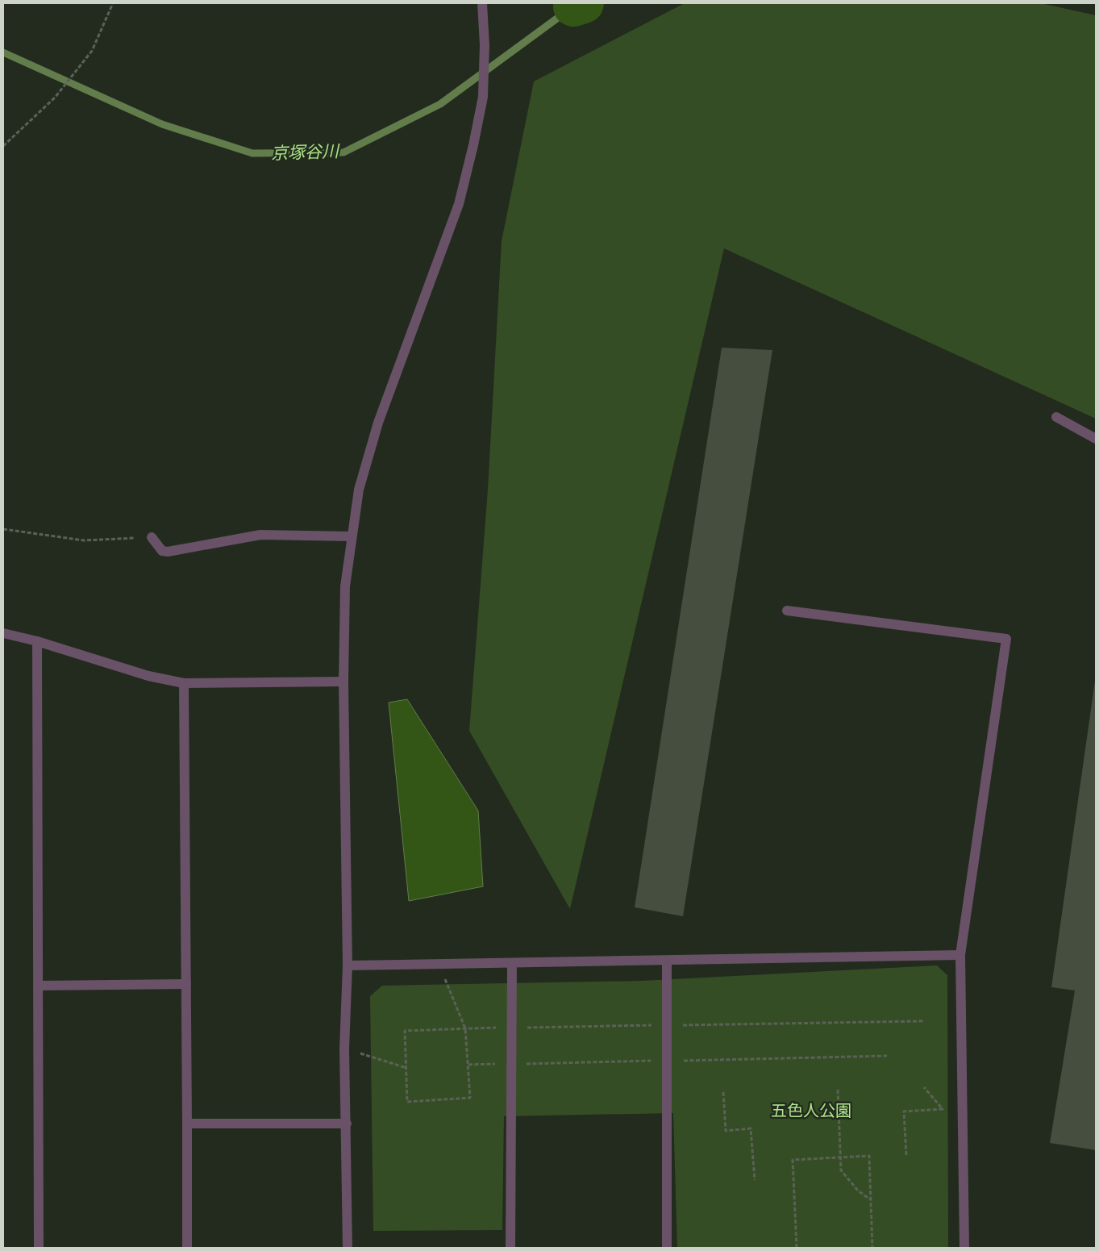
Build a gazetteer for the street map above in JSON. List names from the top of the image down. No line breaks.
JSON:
{"water":["京塚谷川"],"parks":["五色人公園"]}
